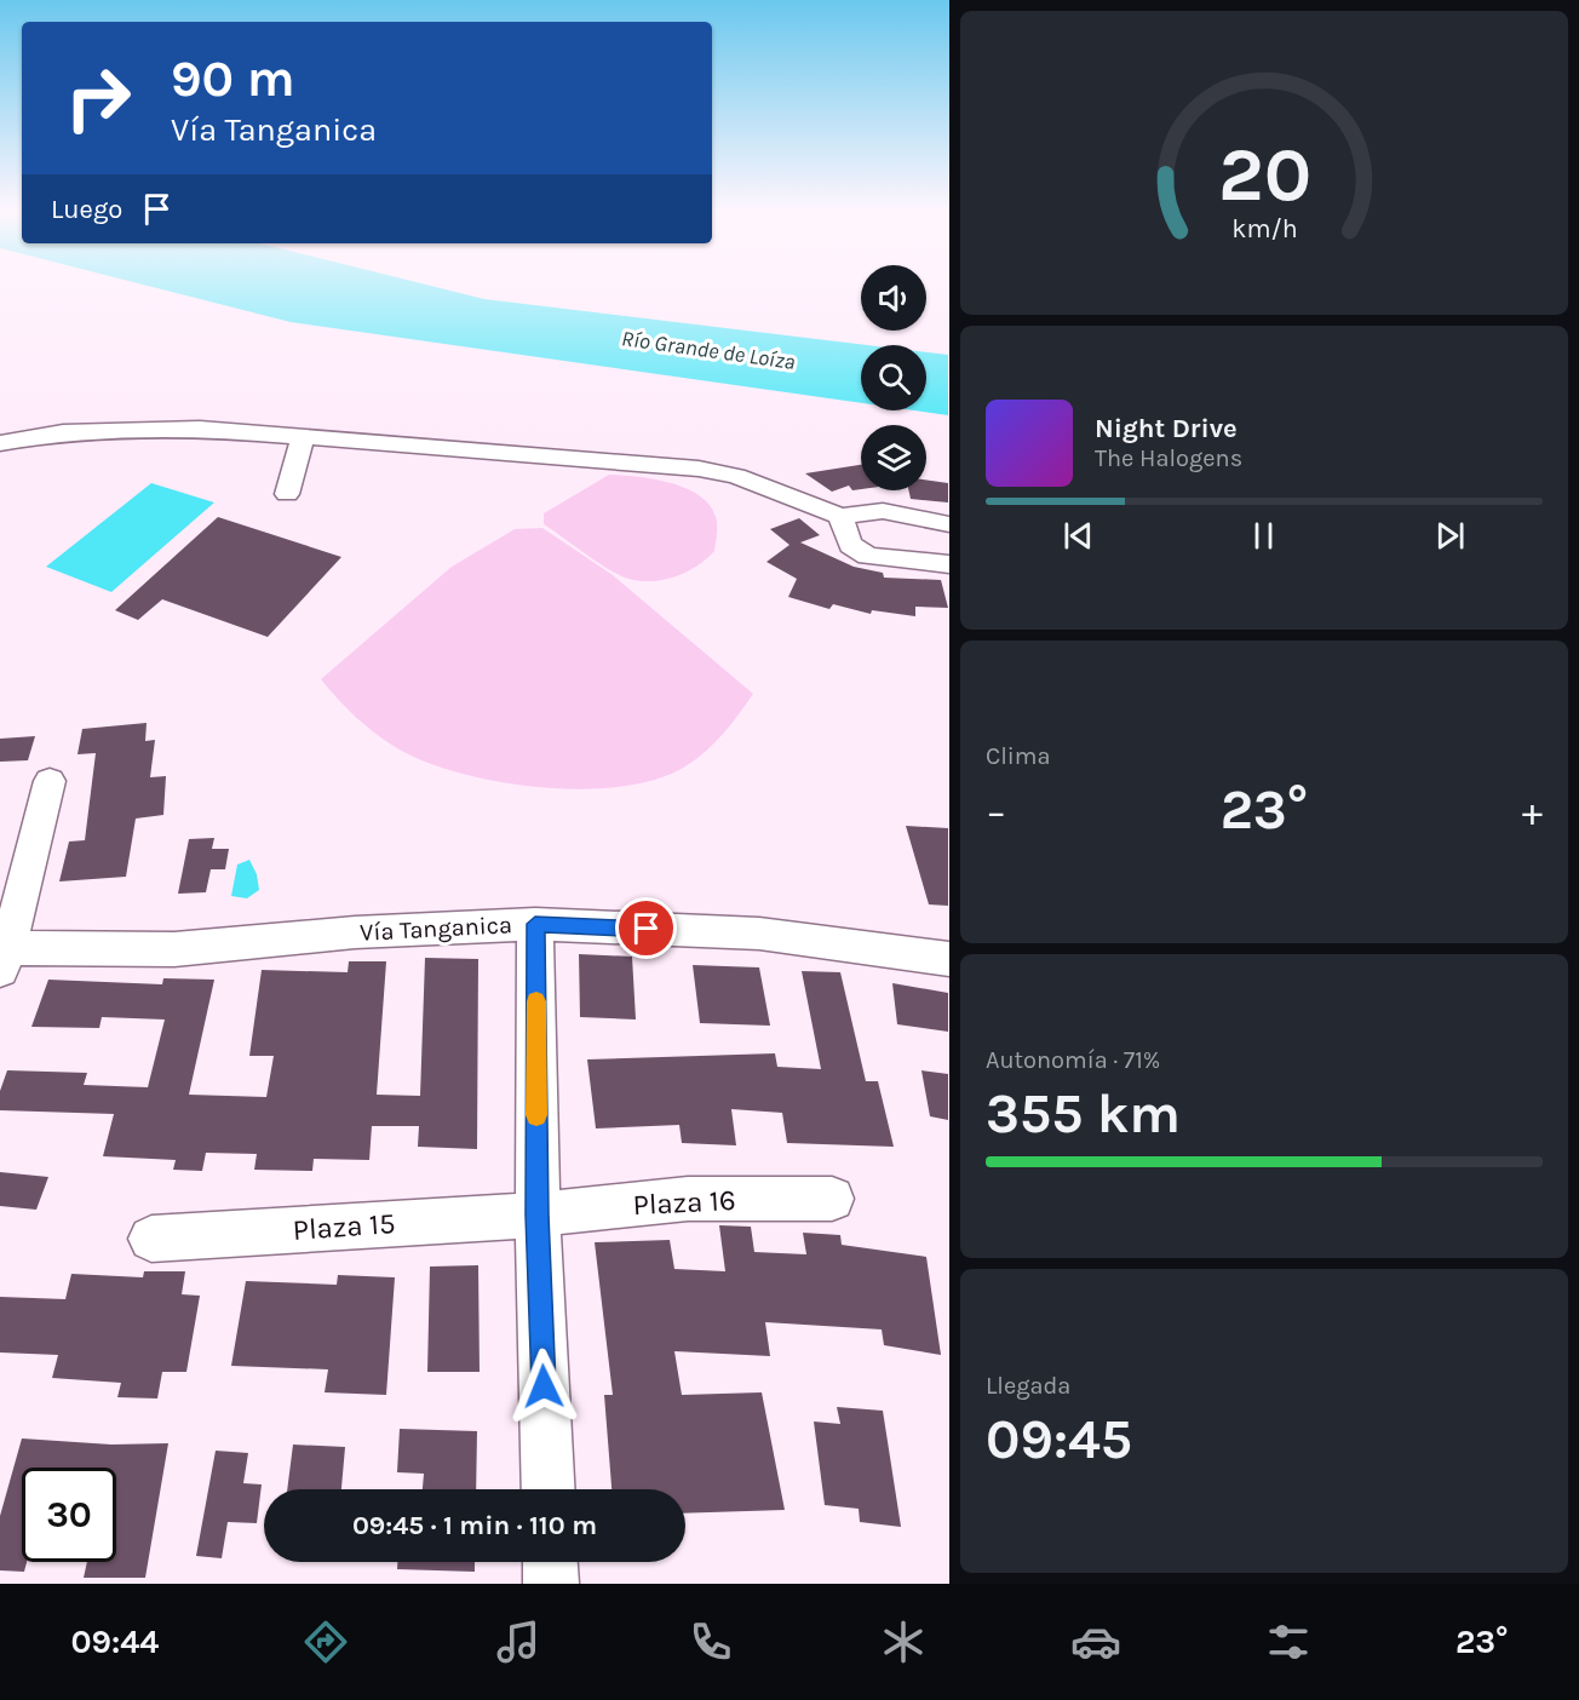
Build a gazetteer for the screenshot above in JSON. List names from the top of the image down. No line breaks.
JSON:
{"streets":{"street":["Vía Tanganica","Plaza 16","Plaza 15"]},"crossings":[["Plaza 16","Plaza 15"]],"water":["Río Grande de Loíza"],"page":{"turn":["90 m","Vía Tanganica"],"then":"Luego","song":["Night Drive","The Halogens"],"tile":["Clima",["Autonomía · 71%","355 km"],["Llegada","09:45"]],"heat":["−","23°","+"],"limit":"30","trip":"09:45 · 1 min · 110 m","tabs":["09:44","23°"],"gauge":["20","km/h"]}}
